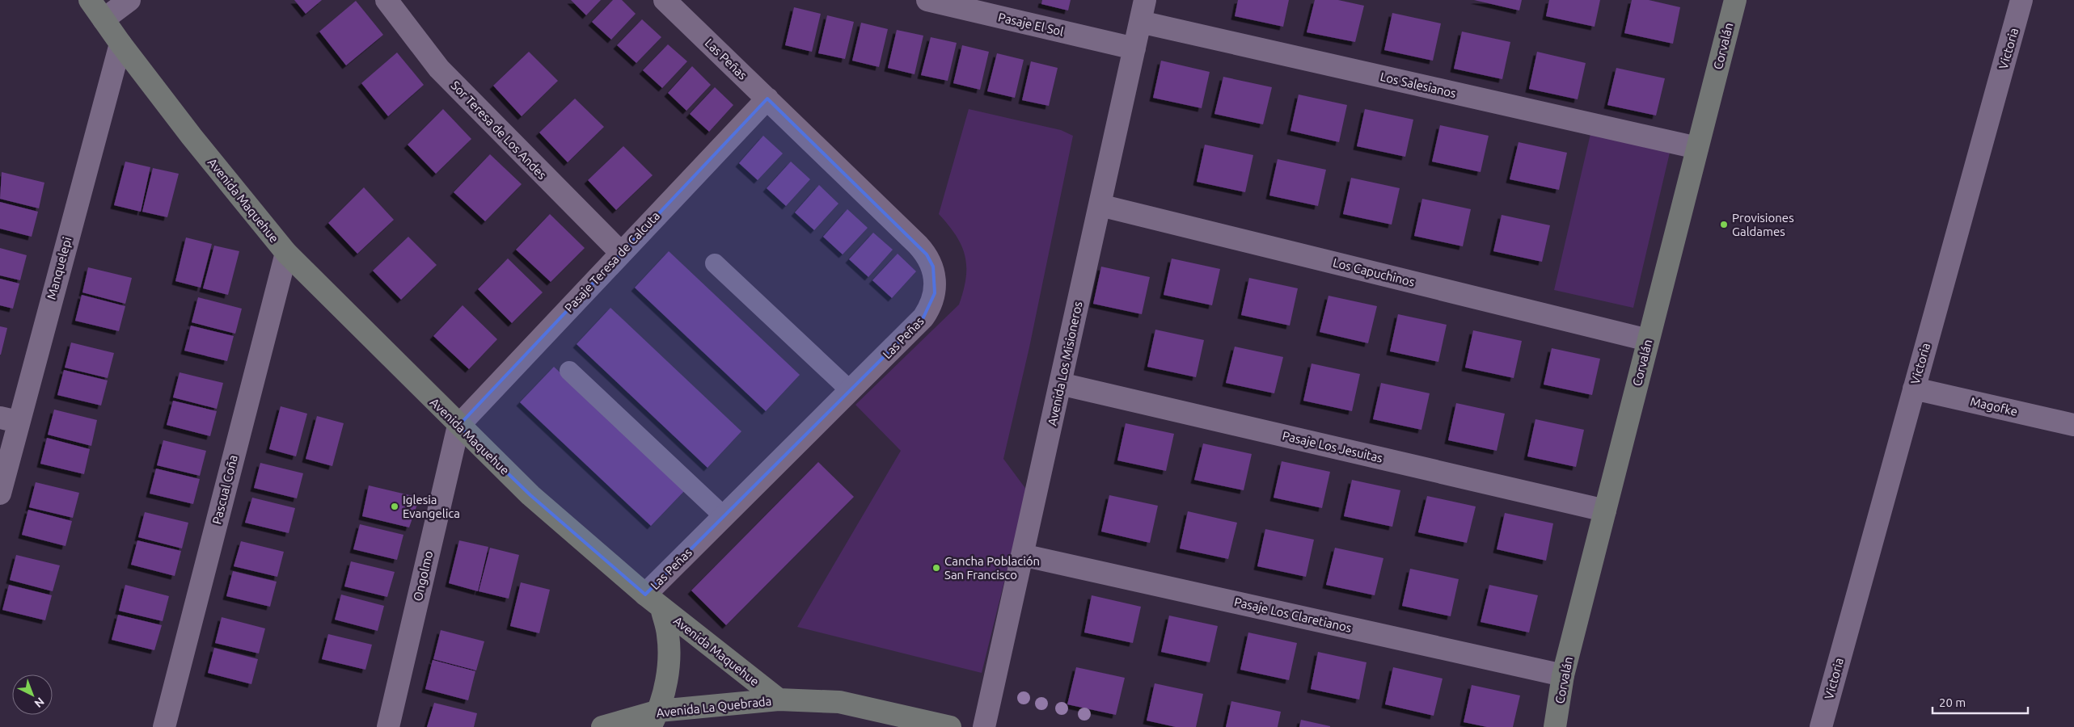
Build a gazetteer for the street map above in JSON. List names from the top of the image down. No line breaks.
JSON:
{"streets":{"street":["Pasaje El Sol","Corvalán","Victoria","Las Peñas","Los Salesianos","Sor Teresa de Los Andes","Avenida Maquehue","Pasaje Teresa de Calcuta","Manquelepi","Los Capuchinos","Avenida Los Misioneros","Magofke","Pasaje Los Jesuitas","Pascual Coña","Ongolmo","Pasaje Los Claretianos","Avenida La Quebrada"]},"crossings":[["Pasaje El Sol","Avenida Los Misioneros"],["Corvalán","Los Salesianos"],["Corvalán","Los Capuchinos"],["Corvalán","Pasaje Los Jesuitas"],["Corvalán","Pasaje Los Claretianos"],["Victoria","Magofke"],["Las Peñas","Avenida Maquehue"],["Las Peñas","Pasaje Teresa de Calcuta"],["Los Salesianos","Avenida Los Misioneros"],["Sor Teresa de Los Andes","Pasaje Teresa de Calcuta"],["Avenida Maquehue","Pasaje Teresa de Calcuta"],["Avenida Maquehue","Manquelepi"],["Avenida Maquehue","Pascual Coña"],["Avenida Maquehue","Ongolmo"],["Avenida Maquehue","Avenida La Quebrada"],["Pasaje Teresa de Calcuta","Ongolmo"],["Los Capuchinos","Avenida Los Misioneros"],["Avenida Los Misioneros","Pasaje Los Jesuitas"],["Avenida Los Misioneros","Pasaje Los Claretianos"]],"places":["Provisiones Galdames","Iglesia Evangelica","Cancha Población San Francisco"],"scale_bar":"20 m","north":"bottom right"}
